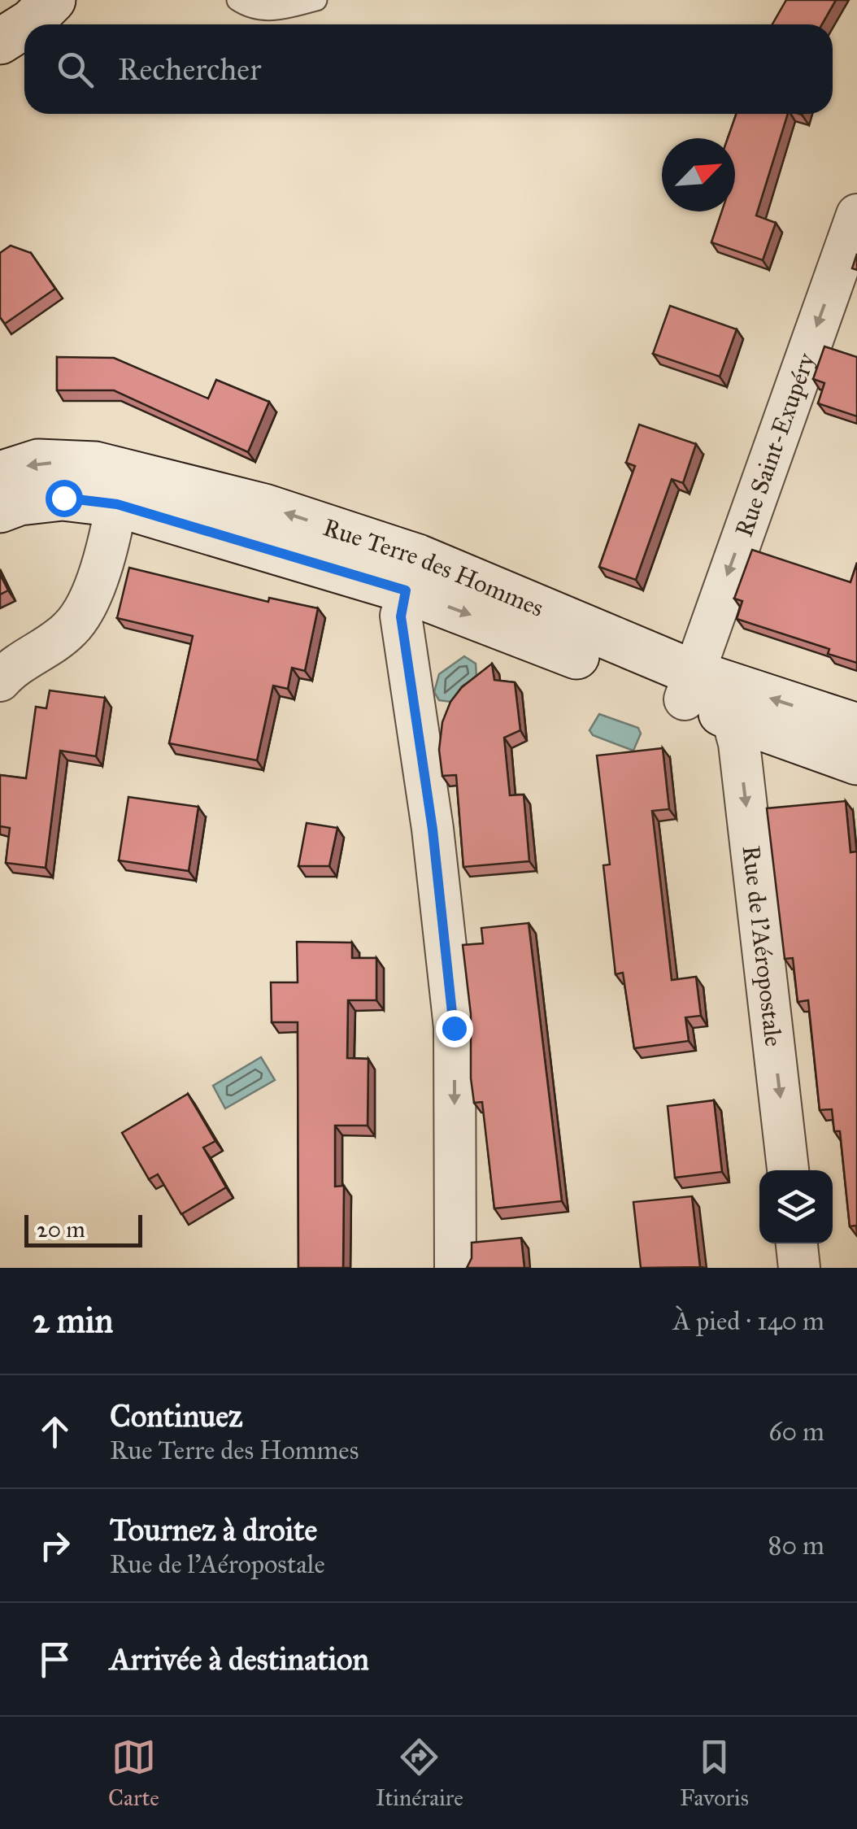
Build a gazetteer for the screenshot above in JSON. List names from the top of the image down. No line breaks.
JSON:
{"streets":{"street":["Rue Saint-Exupéry","Rue Terre des Hommes","Rue de l'Aéropostale"]},"crossings":[["Rue Saint-Exupéry","Rue Terre des Hommes"],["Rue Terre des Hommes","Rue de l'Aéropostale"]],"one_way":["Rue Saint-Exupéry"],"scale_bar":"20 m","north":"top right","page":{"search":"Rechercher","scale":"20 m","heading":["2 min","À pied · 140 m"],"list":[["Continuez","Rue Terre des Hommes","60 m"],["Tournez à droite","Rue de l'Aéropostale","80 m"],"Arrivée à destination"],"nav":["Carte","Itinéraire","Favoris"]}}
